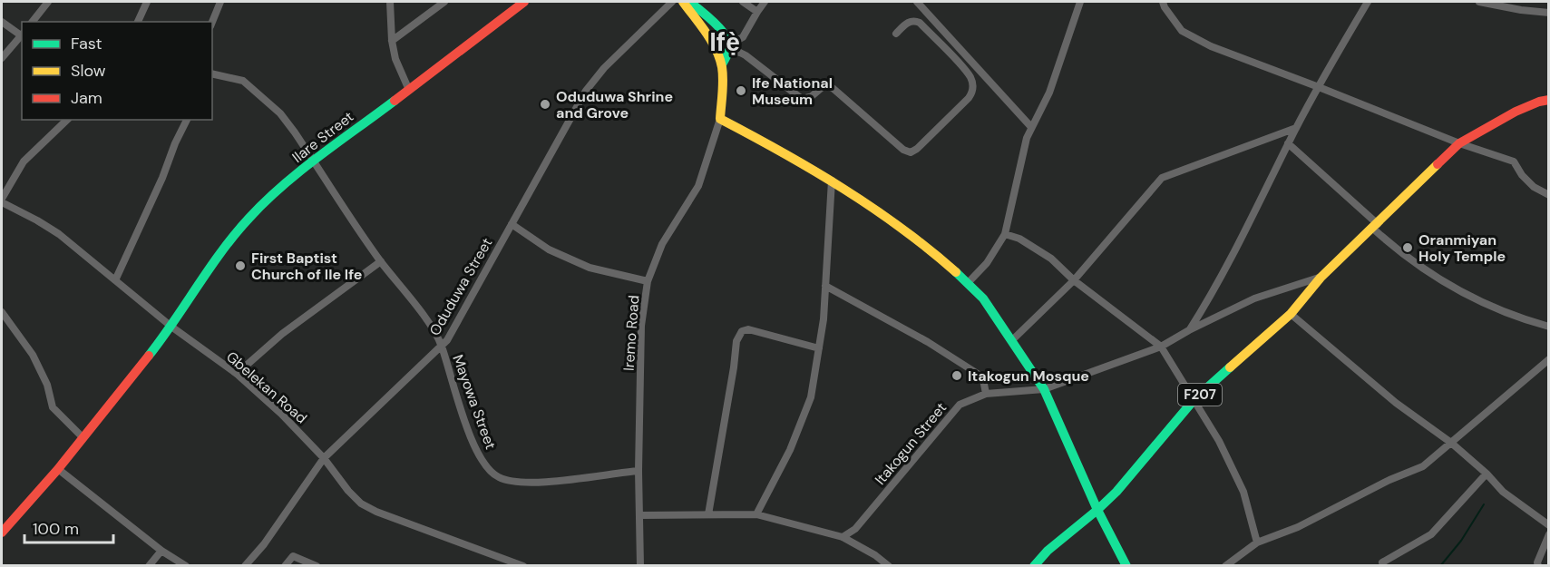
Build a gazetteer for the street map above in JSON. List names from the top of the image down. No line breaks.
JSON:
{"streets":{"street":["Ilare Street","Oduduwa Street","Iremo Road","Gbelekan Road","F207","Mayowa Street","Itakogun Street"]},"crossings":[["Ilare Street","Gbelekan Road"],["Ilare Street","Mayowa Street"],["Oduduwa Street","Gbelekan Road"],["Oduduwa Street","Mayowa Street"],["Iremo Road","Mayowa Street"],["F207","Itakogun Street"]],"districts":["Ifẹ̀"],"places":["Ife National Museum","Oduduwa Shrine and Grove","Oranmiyan Holy Temple","First Baptist Church of Ile Ife","Itakogun Mosque"],"legend":["Fast","Slow","Jam"],"scale_bar":"100 m"}
